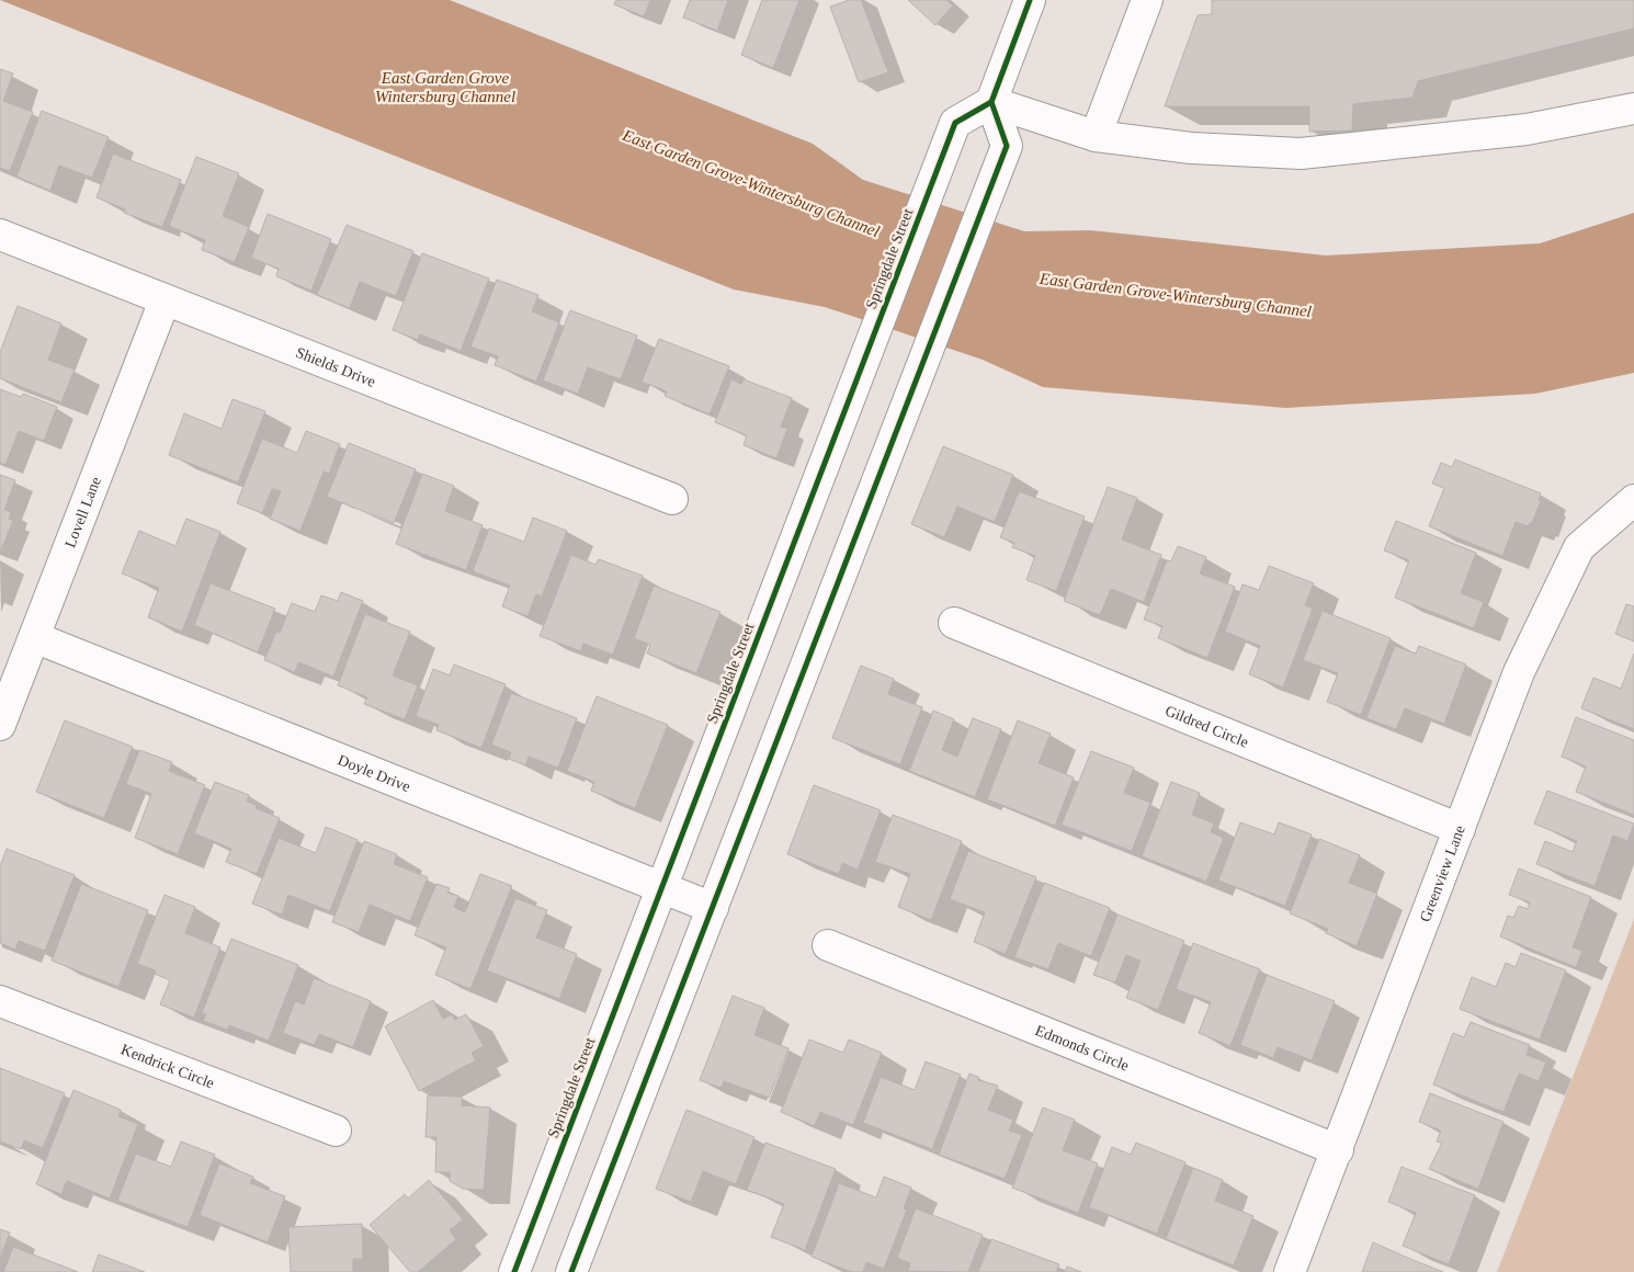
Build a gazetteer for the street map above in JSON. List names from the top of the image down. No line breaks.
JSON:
{"streets":{"street":["Springdale Street","Shields Drive","Lovell Lane","Gildred Circle","Doyle Drive","Greenview Lane","Edmonds Circle","Kendrick Circle"]},"crossings":[["Springdale Street","Doyle Drive"],["Shields Drive","Lovell Lane"],["Lovell Lane","Doyle Drive"],["Gildred Circle","Greenview Lane"],["Greenview Lane","Edmonds Circle"]],"water":["East Garden Grove Wintersburg Channel","East Garden Grove-Wintersburg Channel"]}
